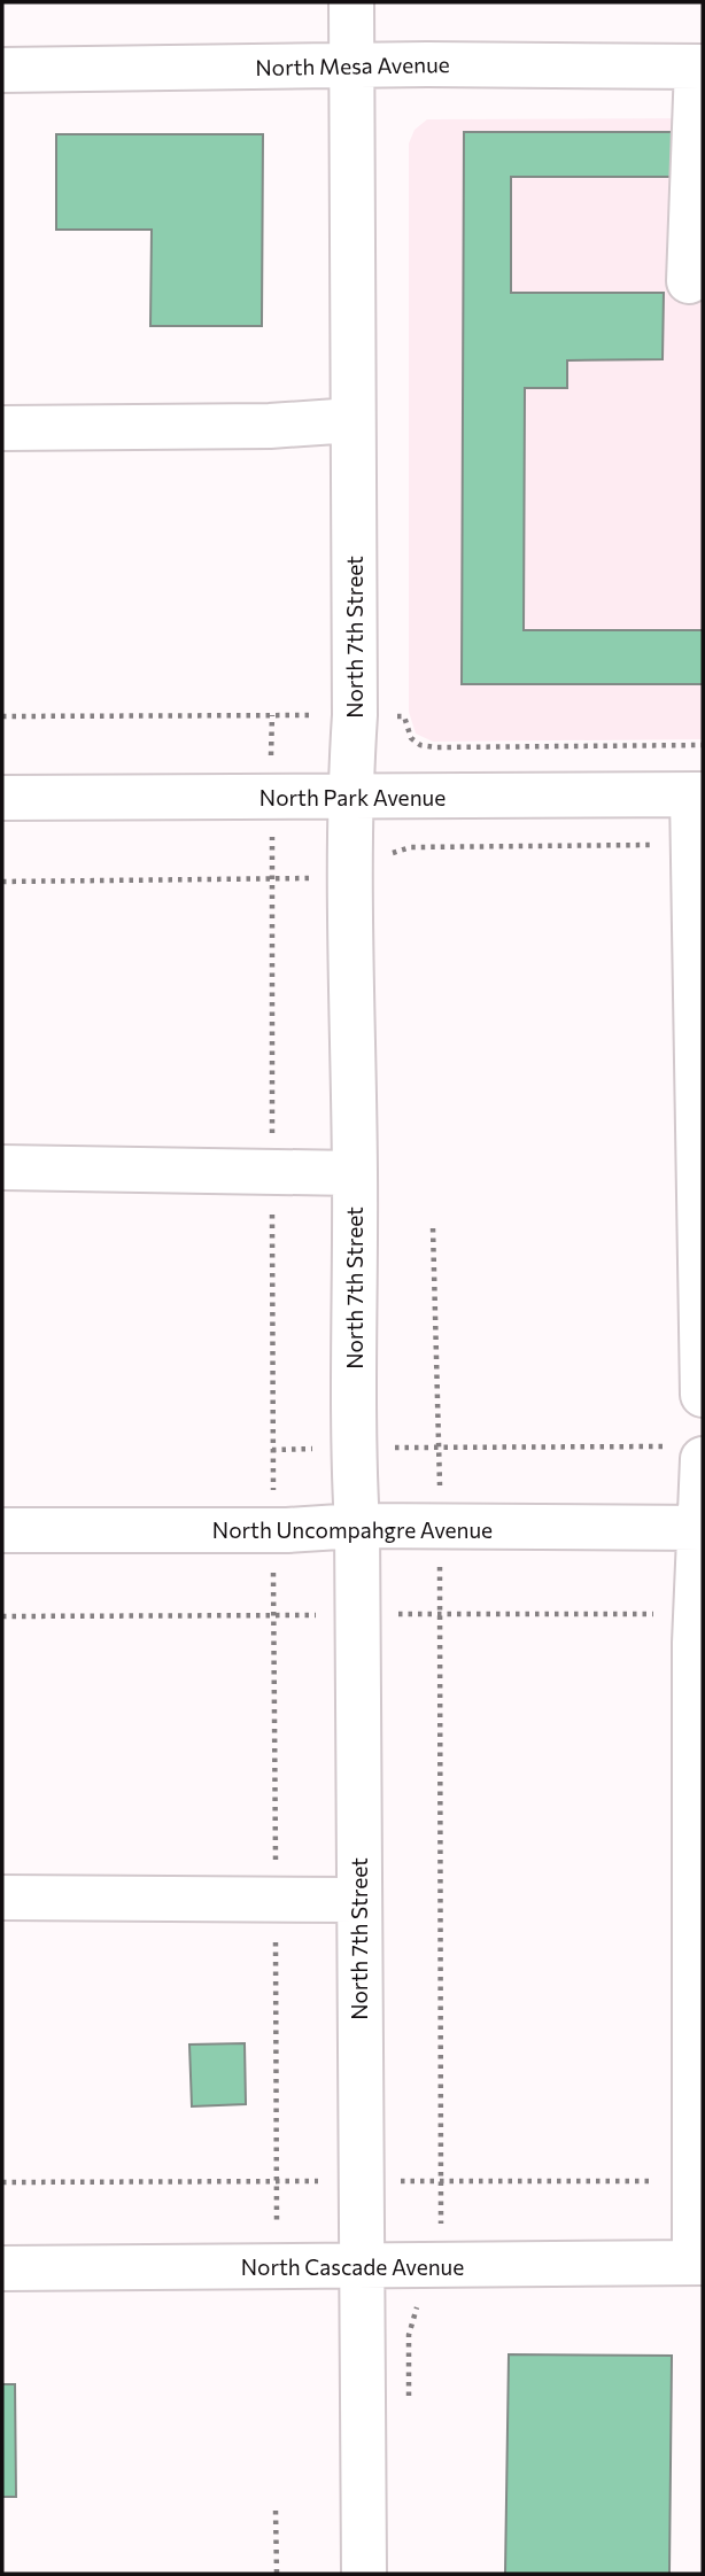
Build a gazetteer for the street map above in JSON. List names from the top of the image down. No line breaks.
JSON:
{"streets":{"street":["North Mesa Avenue","North 7th Street","North Park Avenue","North Uncompahgre Avenue","North Cascade Avenue"]},"crossings":[["North Mesa Avenue","North 7th Street"],["North 7th Street","North Park Avenue"],["North 7th Street","North Uncompahgre Avenue"],["North 7th Street","North Cascade Avenue"]]}
